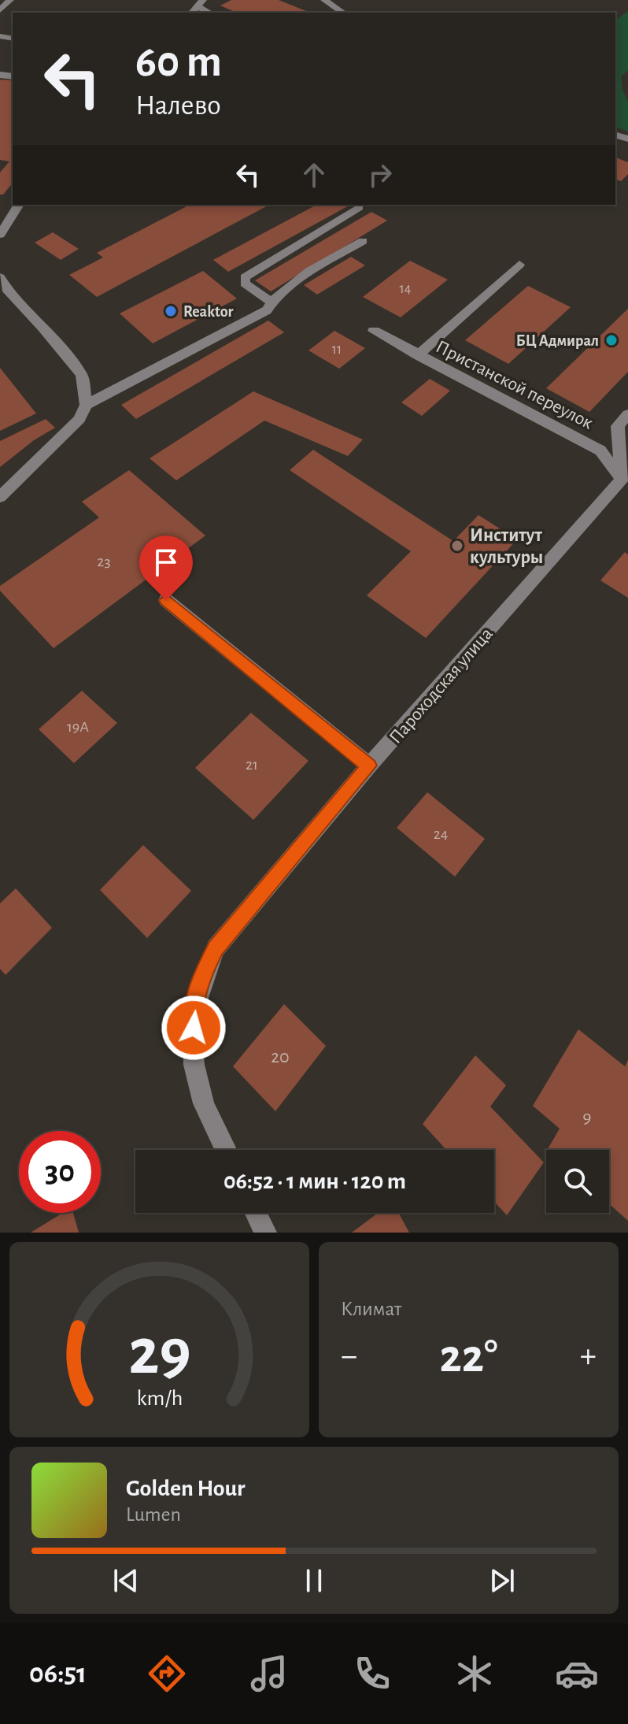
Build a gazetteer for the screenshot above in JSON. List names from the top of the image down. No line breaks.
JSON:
{"streets":{"street":["Пристанской переулок","Пароходская улица"]},"crossings":[["Пристанской переулок","Пароходская улица"]],"places":["Reaktor","БЦ Адмирал","Институт культуры"],"house_numbers":["14","11","23","19А","21","24","20","9"],"page":{"turn":["60 m","Налево"],"limit":"30","trip":"06:52 · 1 мин · 120 m","tile":"Климат","heat":["−","22°","+"],"song":["Golden Hour","Lumen"],"tabs":"06:51","gauge":["29","km/h"]}}
